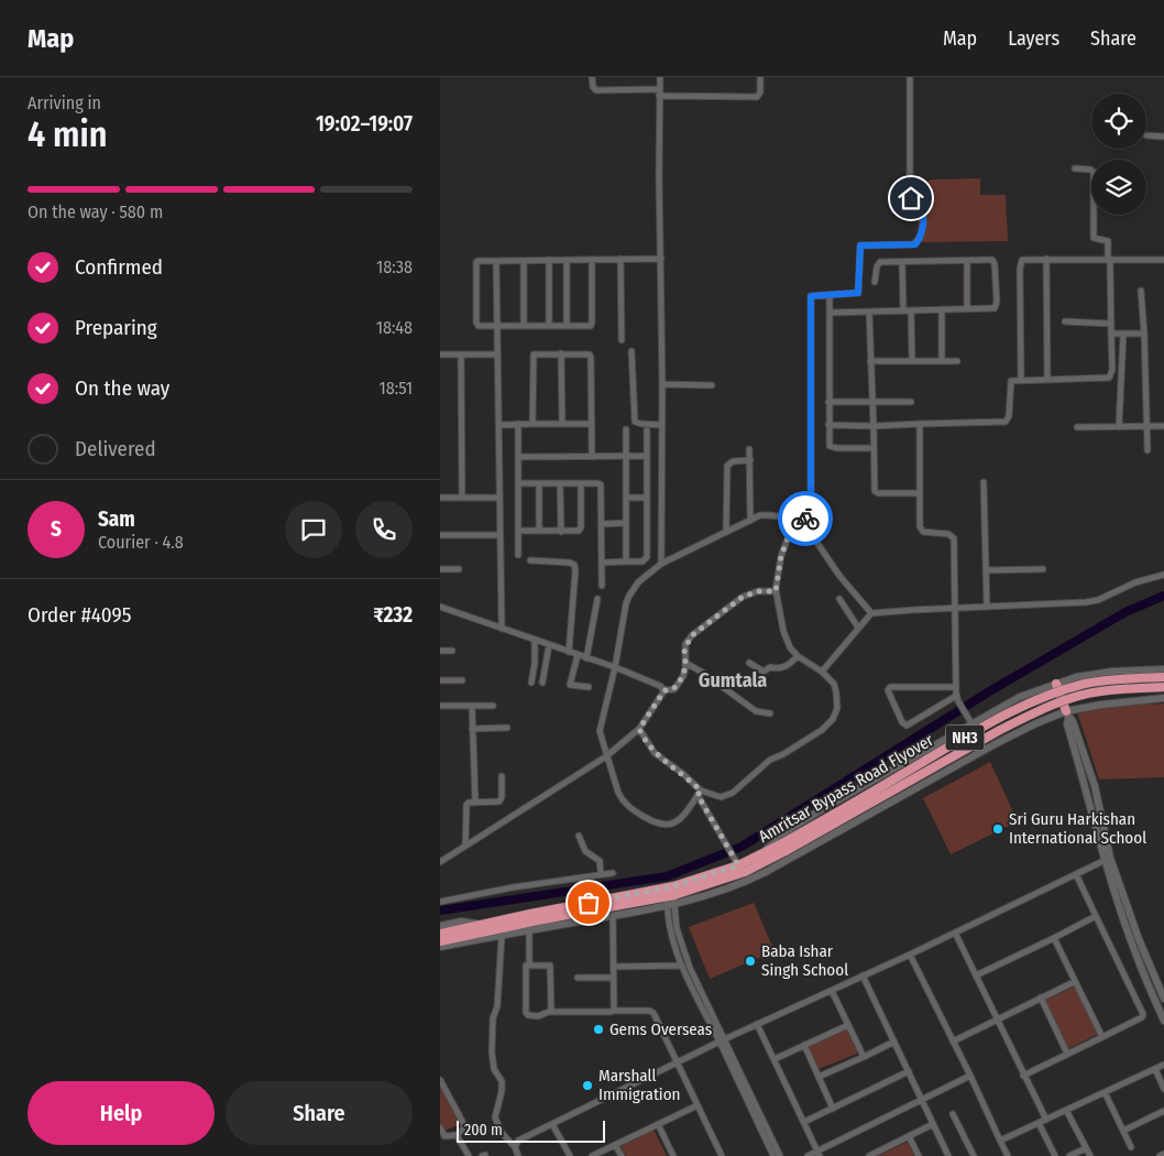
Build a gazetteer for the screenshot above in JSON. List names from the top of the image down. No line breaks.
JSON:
{"streets":{"highway":["NH3","Amritsar Bypass Road Flyover"]},"crossings":[["NH3","Amritsar Bypass Road Flyover"]],"districts":["Gumtala"],"places":["Sri Guru Harkishan International School","Baba Ishar Singh School","Gems Overseas","Marshall Immigration"],"scale_bar":"200 m","page":{"header":"Map","nav":["Map","Layers","Share"],"heading":["4 min","Arriving in","19:02–19:07"],"panel":["Sam","Courier · 4.8","Order #4095","₹232"],"bar":"On the way · 580 m","list":[["Confirmed","18:38"],["Preparing","18:48"],["On the way","18:51"],"Delivered"],"round":"S","buttons":["Help","Share"],"scale":"200 m"}}
